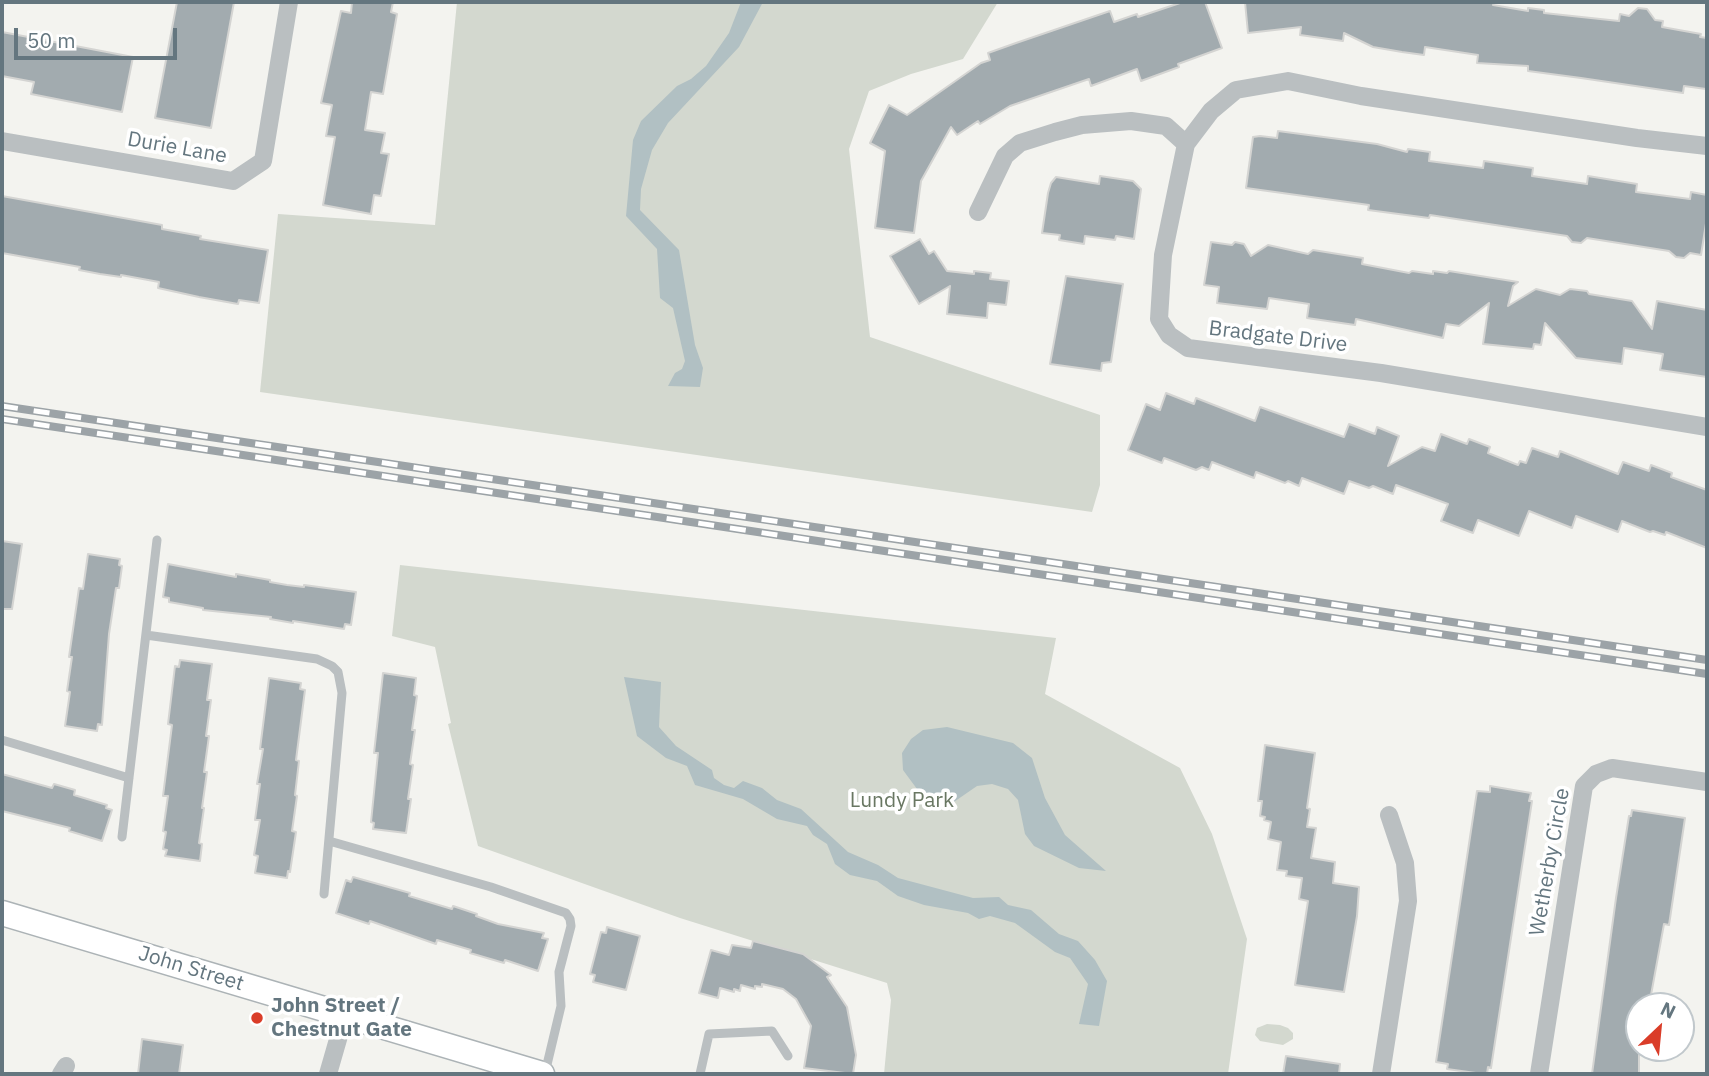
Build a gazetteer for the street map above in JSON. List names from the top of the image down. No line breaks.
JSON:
{"streets":{"main road":["John Street"],"street":["Durie Lane","Bradgate Drive","Wetherby Circle"]},"parks":["Lundy Park"],"places":["John Street / Chestnut Gate"],"scale_bar":"50 m","north":"top right"}
